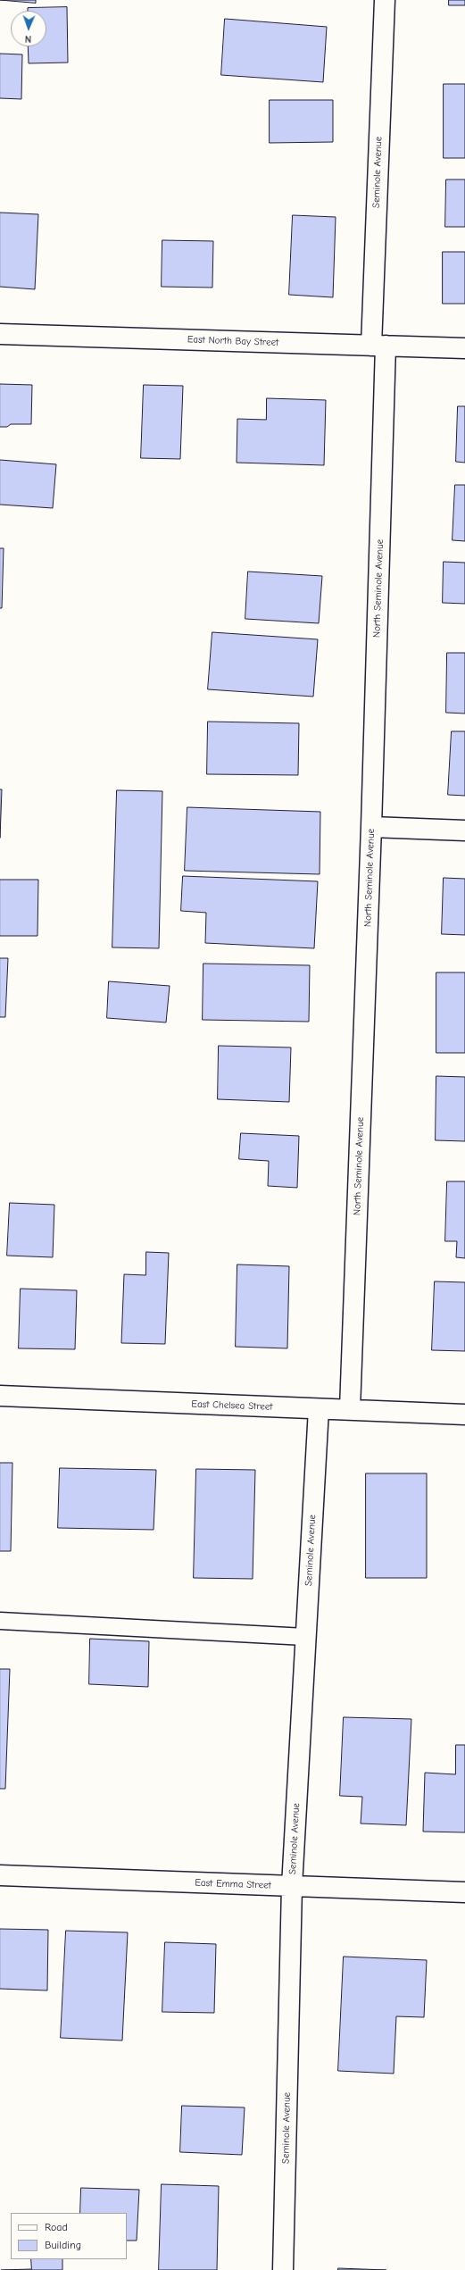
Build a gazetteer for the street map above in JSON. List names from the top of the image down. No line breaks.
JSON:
{"streets":{"street":["Seminole Avenue","East North Bay Street","North Seminole Avenue","East Chelsea Street","East Emma Street"]},"crossings":[["Seminole Avenue","East North Bay Street"],["Seminole Avenue","North Seminole Avenue"],["Seminole Avenue","East Chelsea Street"],["Seminole Avenue","East Emma Street"],["East North Bay Street","North Seminole Avenue"],["North Seminole Avenue","East Chelsea Street"]],"legend":["Road","Building"],"north":"bottom"}
